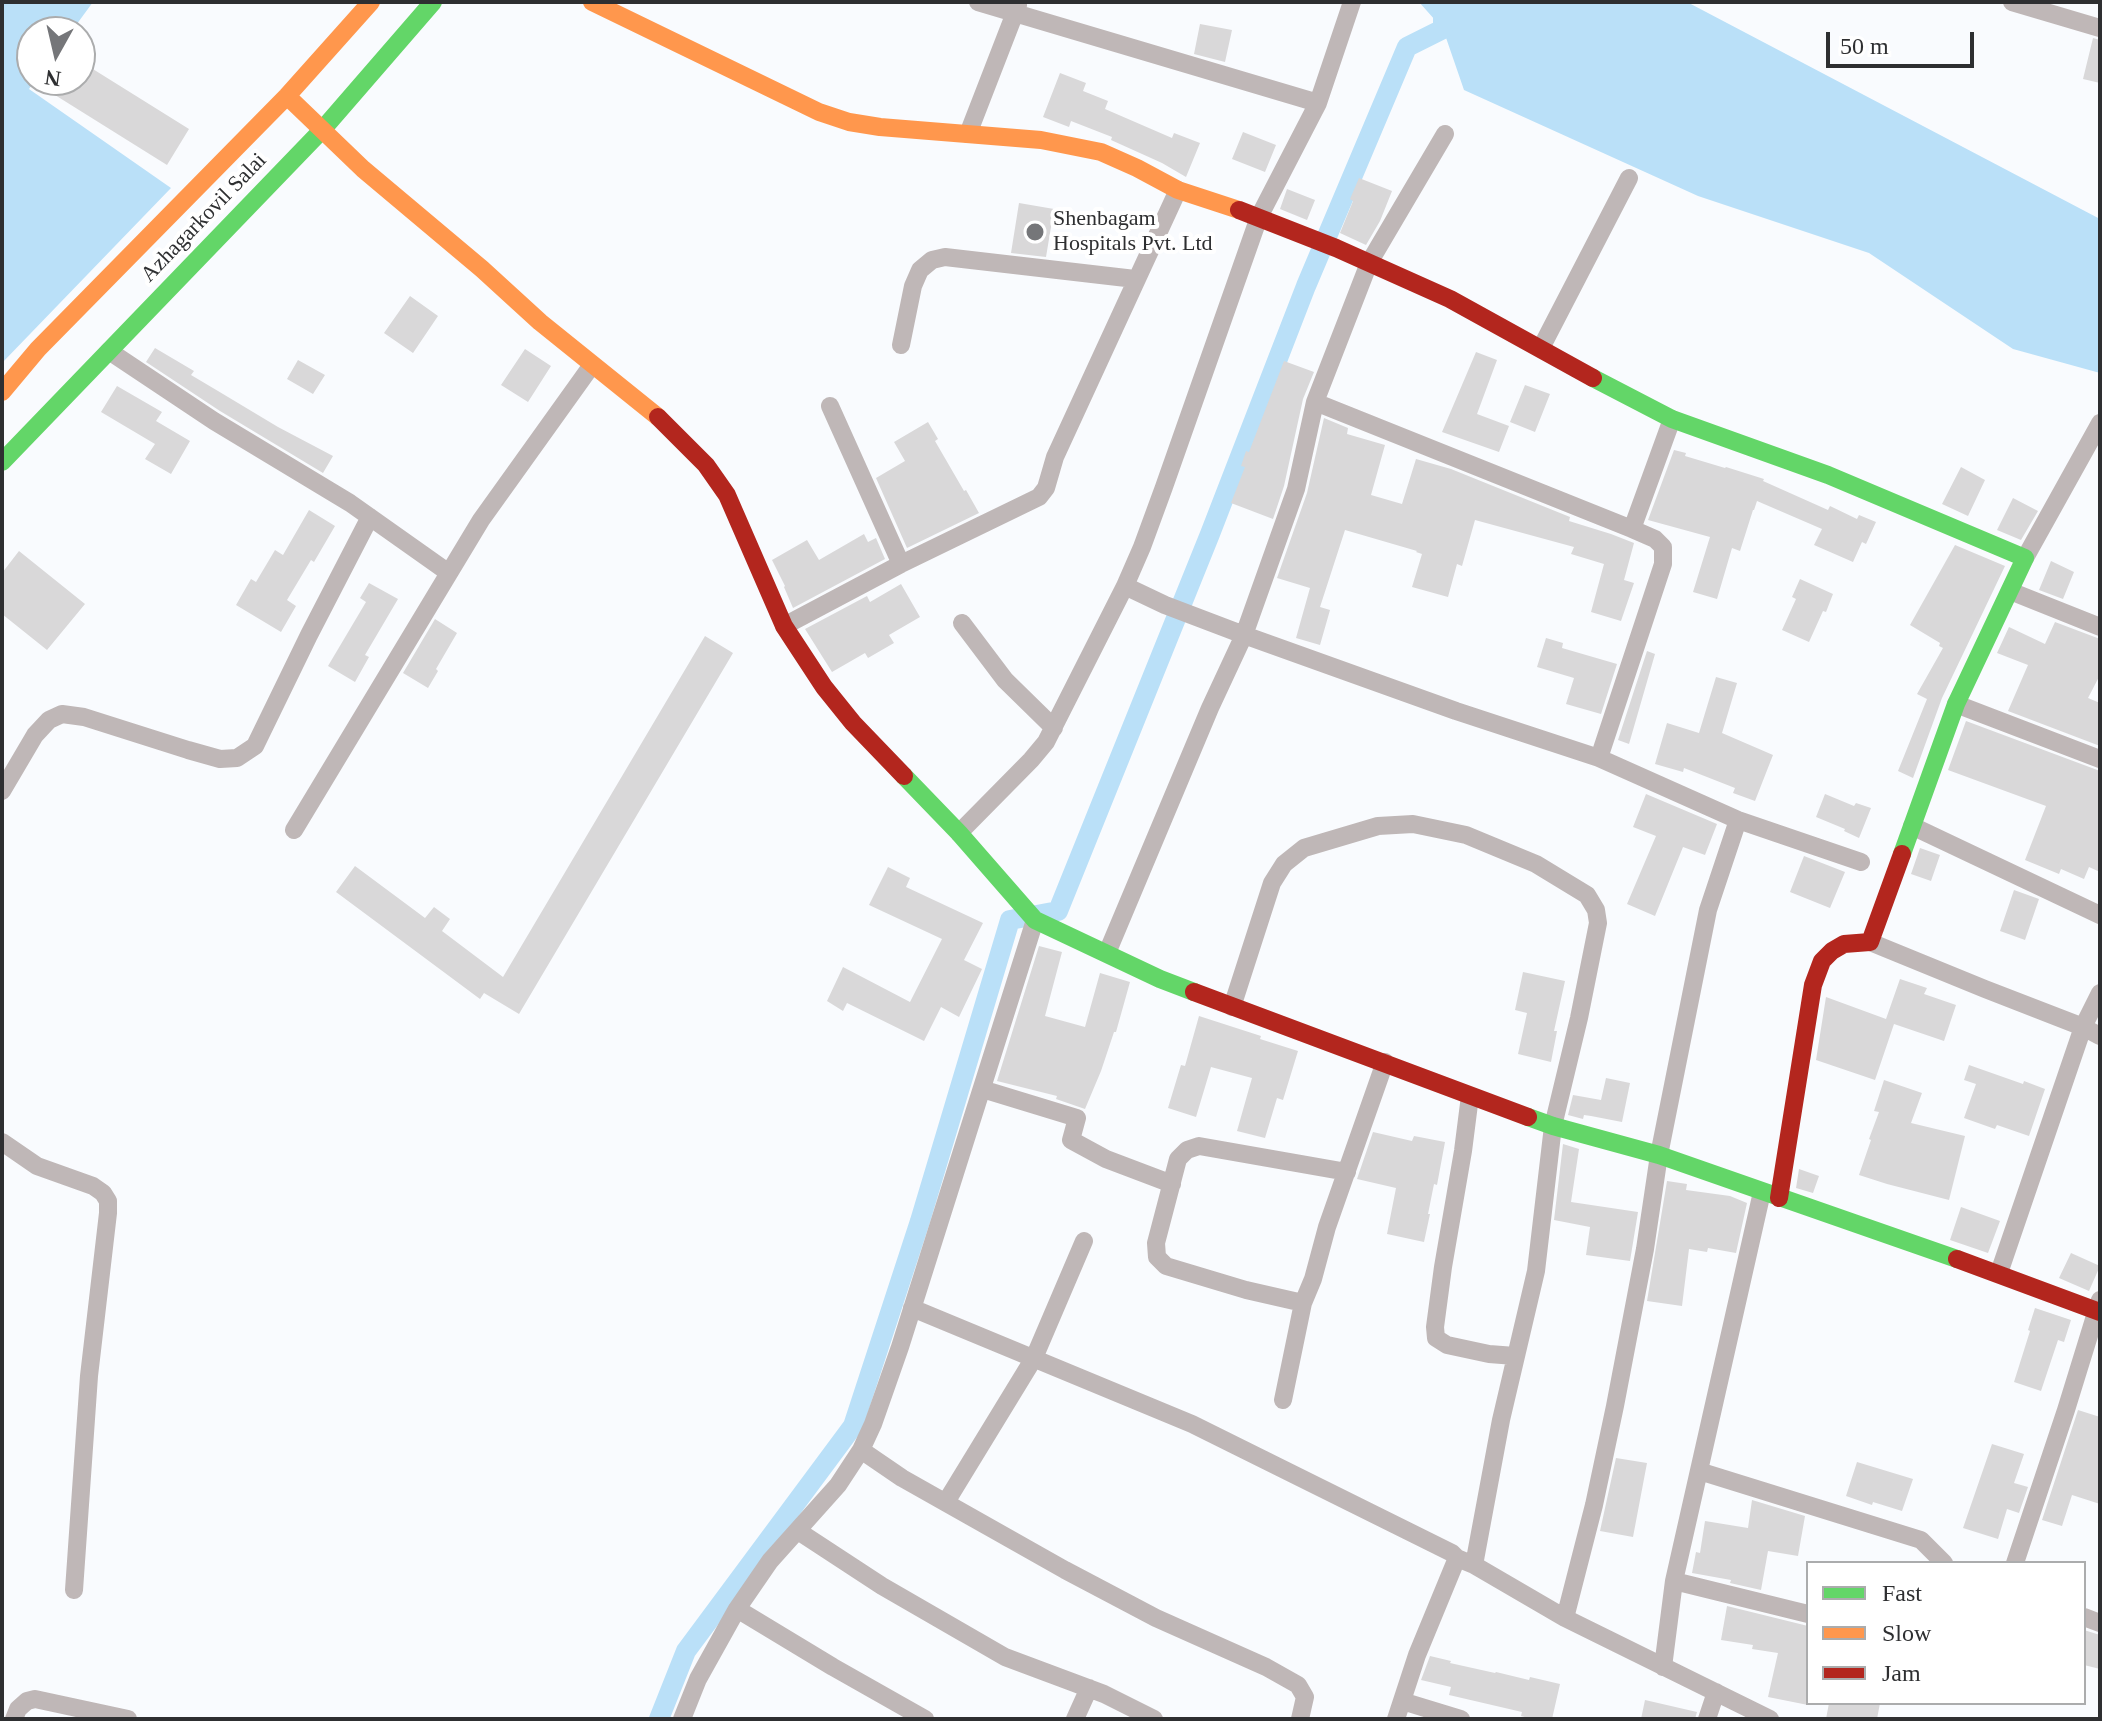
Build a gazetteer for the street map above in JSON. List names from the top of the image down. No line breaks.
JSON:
{"streets":{"street":["Azhagarkovil Salai"]},"places":["Shenbagam Hospitals Pvt. Ltd"],"legend":["Fast","Slow","Jam"],"scale_bar":"50 m","north":"bottom"}
